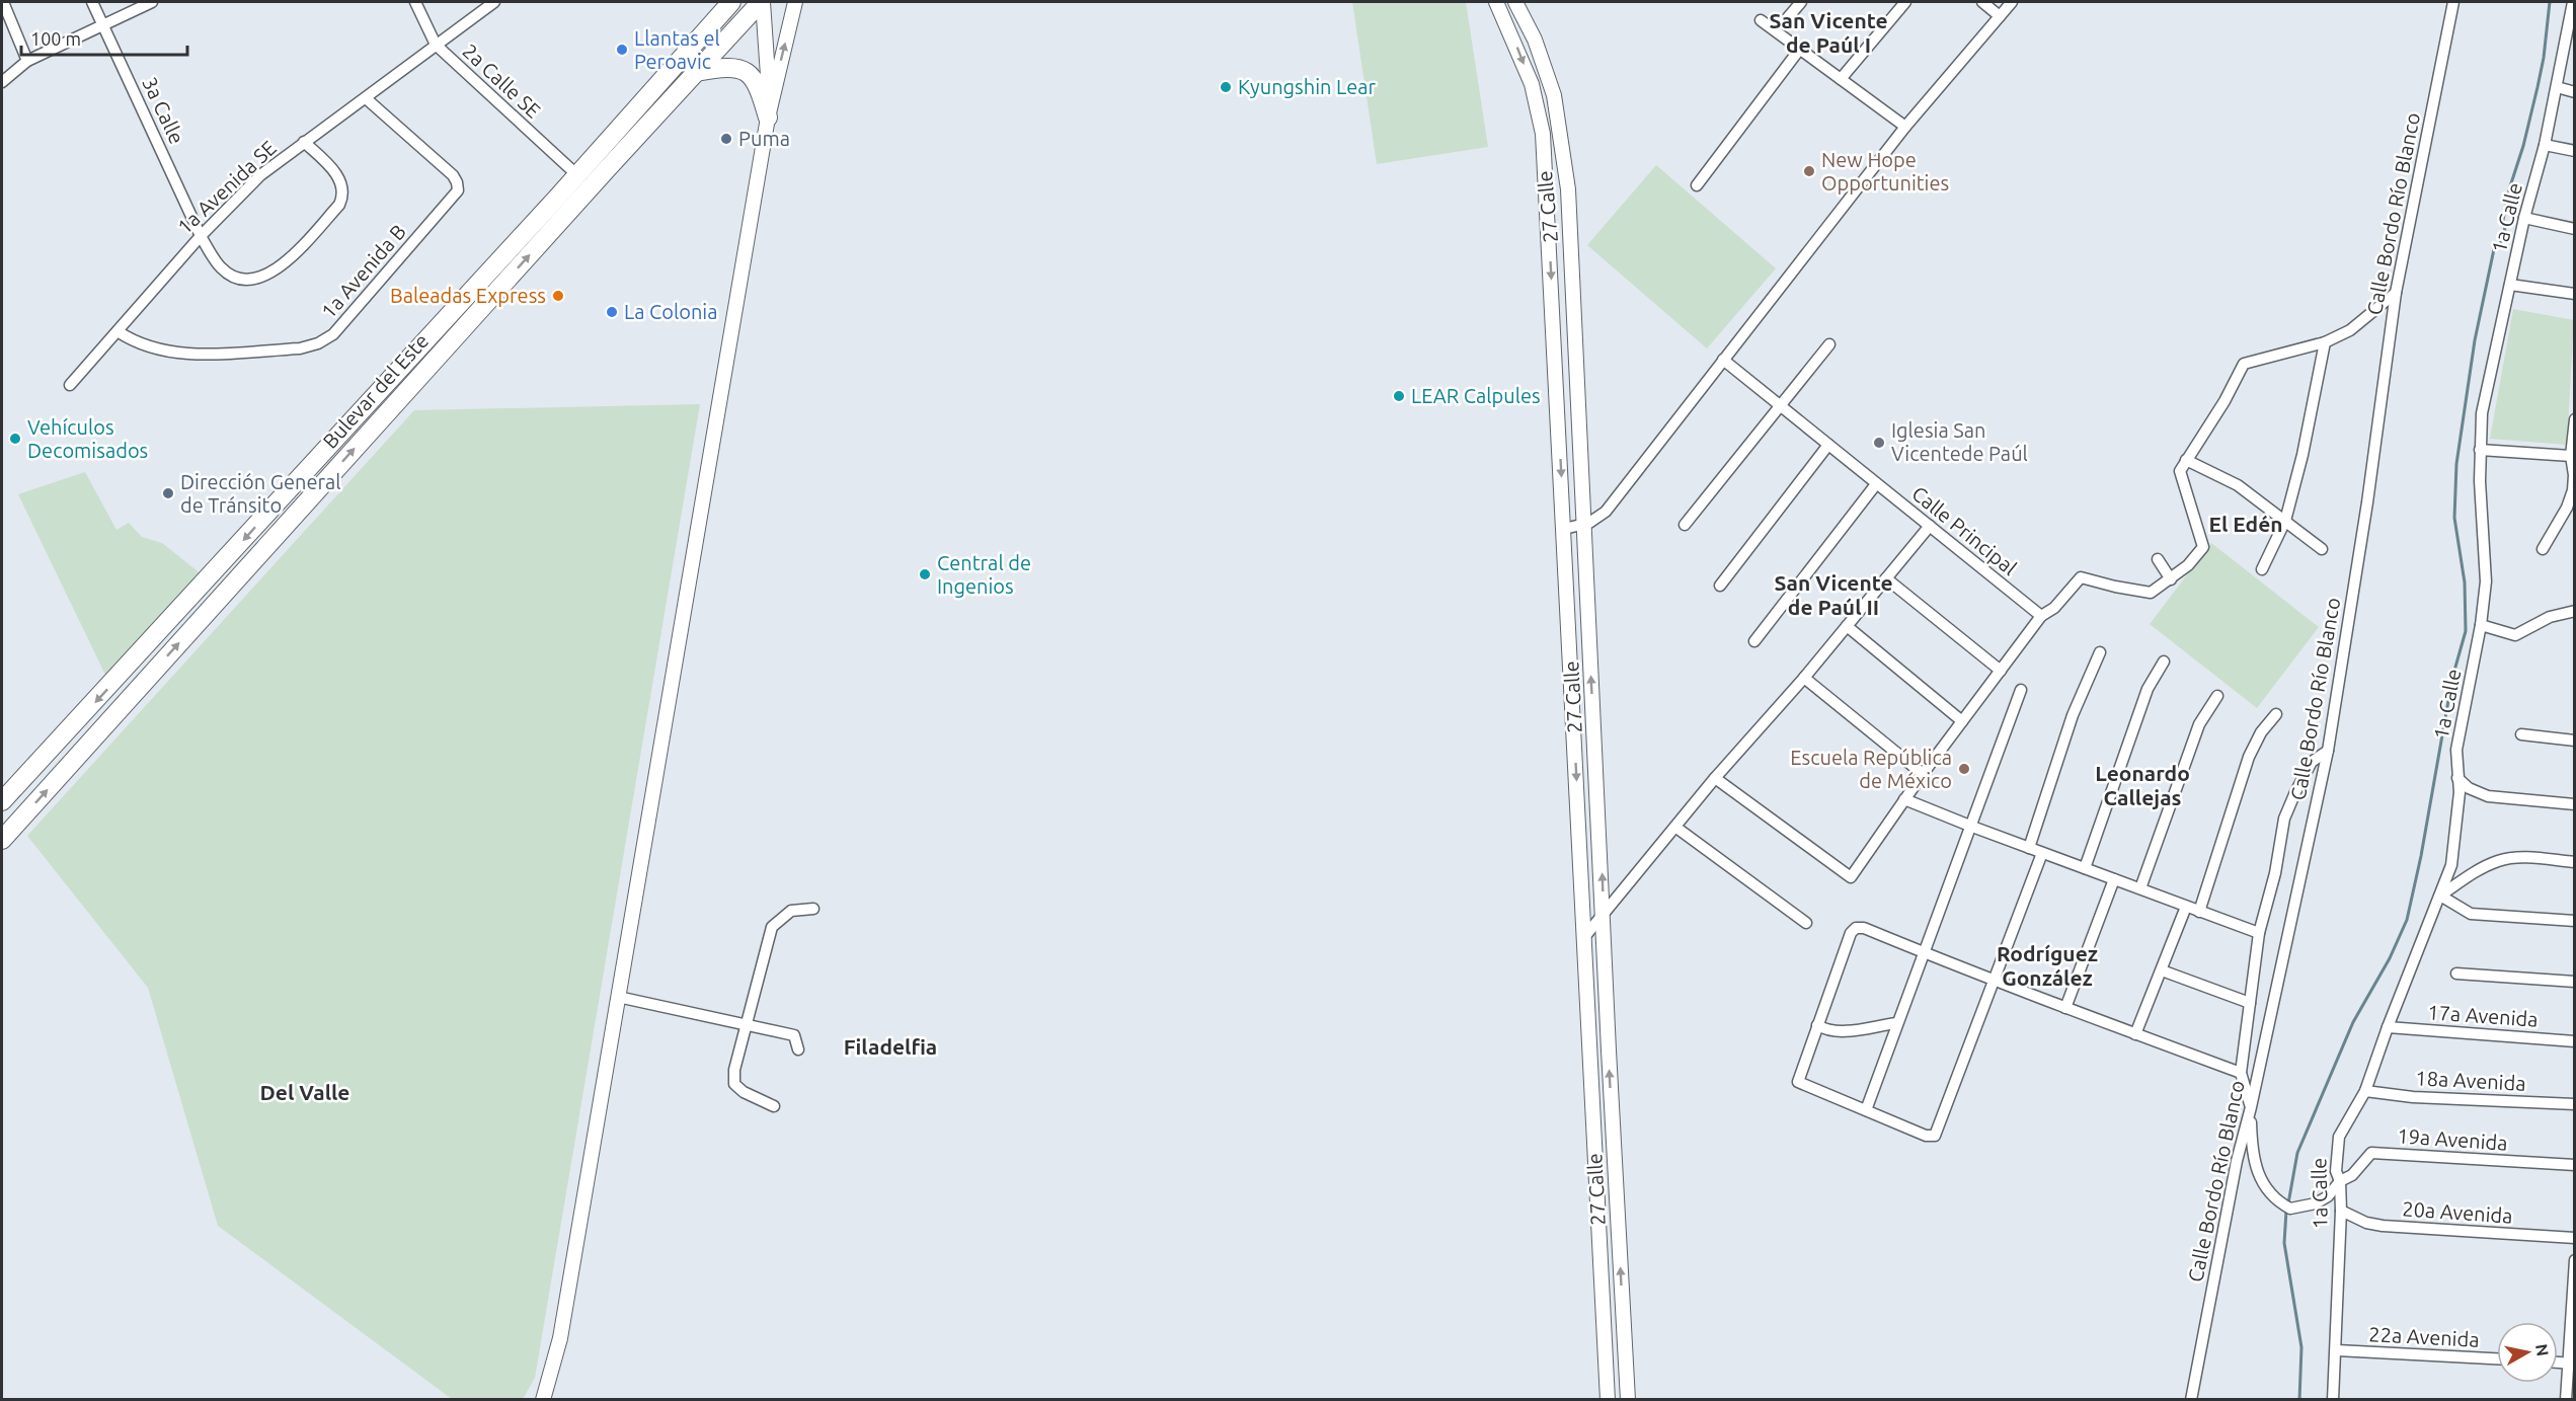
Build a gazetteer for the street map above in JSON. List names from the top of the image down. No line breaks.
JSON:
{"streets":{"highway":["Bulevar del Este"],"street":["2a Calle SE","3a Calle","1a Avenida SE","27 Calle","Calle Bordo Río Blanco","1a Calle","1a Avenida B","Calle Principal","17a Avenida","18a Avenida","19a Avenida","20a Avenida","22a Avenida"]},"crossings":[["2a Calle SE","1a Avenida SE"],["2a Calle SE","Bulevar del Este"],["3a Calle","1a Avenida SE"],["1a Avenida SE","1a Avenida B"],["Calle Bordo Río Blanco","19a Avenida"],["1a Calle","17a Avenida"],["1a Calle","18a Avenida"],["1a Calle","19a Avenida"],["1a Calle","20a Avenida"],["1a Calle","22a Avenida"]],"districts":["San Vicente de Paúl I","El Edén","San Vicente de Paúl II","Leonardo Callejas","Rodríguez González","Filadelfia","Del Valle"],"places":["Llantas el Peroavic","Kyungshin Lear","Puma","New Hope Opportunities","Baleadas Express","La Colonia","LEAR Calpules","Vehículos Decomisados","Iglesia San Vicentede Paúl","Dirección General de Tránsito","Central de Ingenios","Escuela República de México"],"scale_bar":"100 m","north":"right"}
